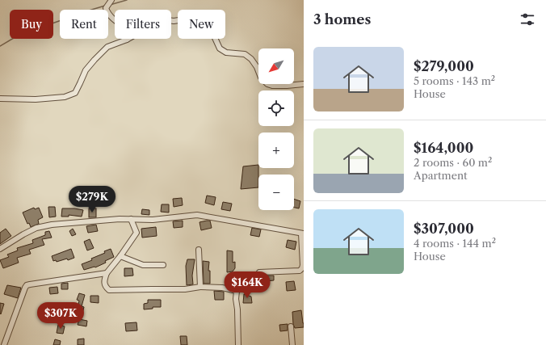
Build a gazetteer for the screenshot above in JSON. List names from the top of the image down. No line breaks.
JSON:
{"north":"bottom left","page":{"heading":"3 homes","chip":["Buy","Rent","Filters","New"],"list":[{"name":"$279,000","note":"5 rooms · 143 m² · House"},{"name":"$164,000","note":"2 rooms · 60 m² · Apartment"},{"name":"$307,000","note":"4 rooms · 144 m² · House"}],"map_buttons":["+","−"],"price":["$279K","$164K","$307K"]}}
